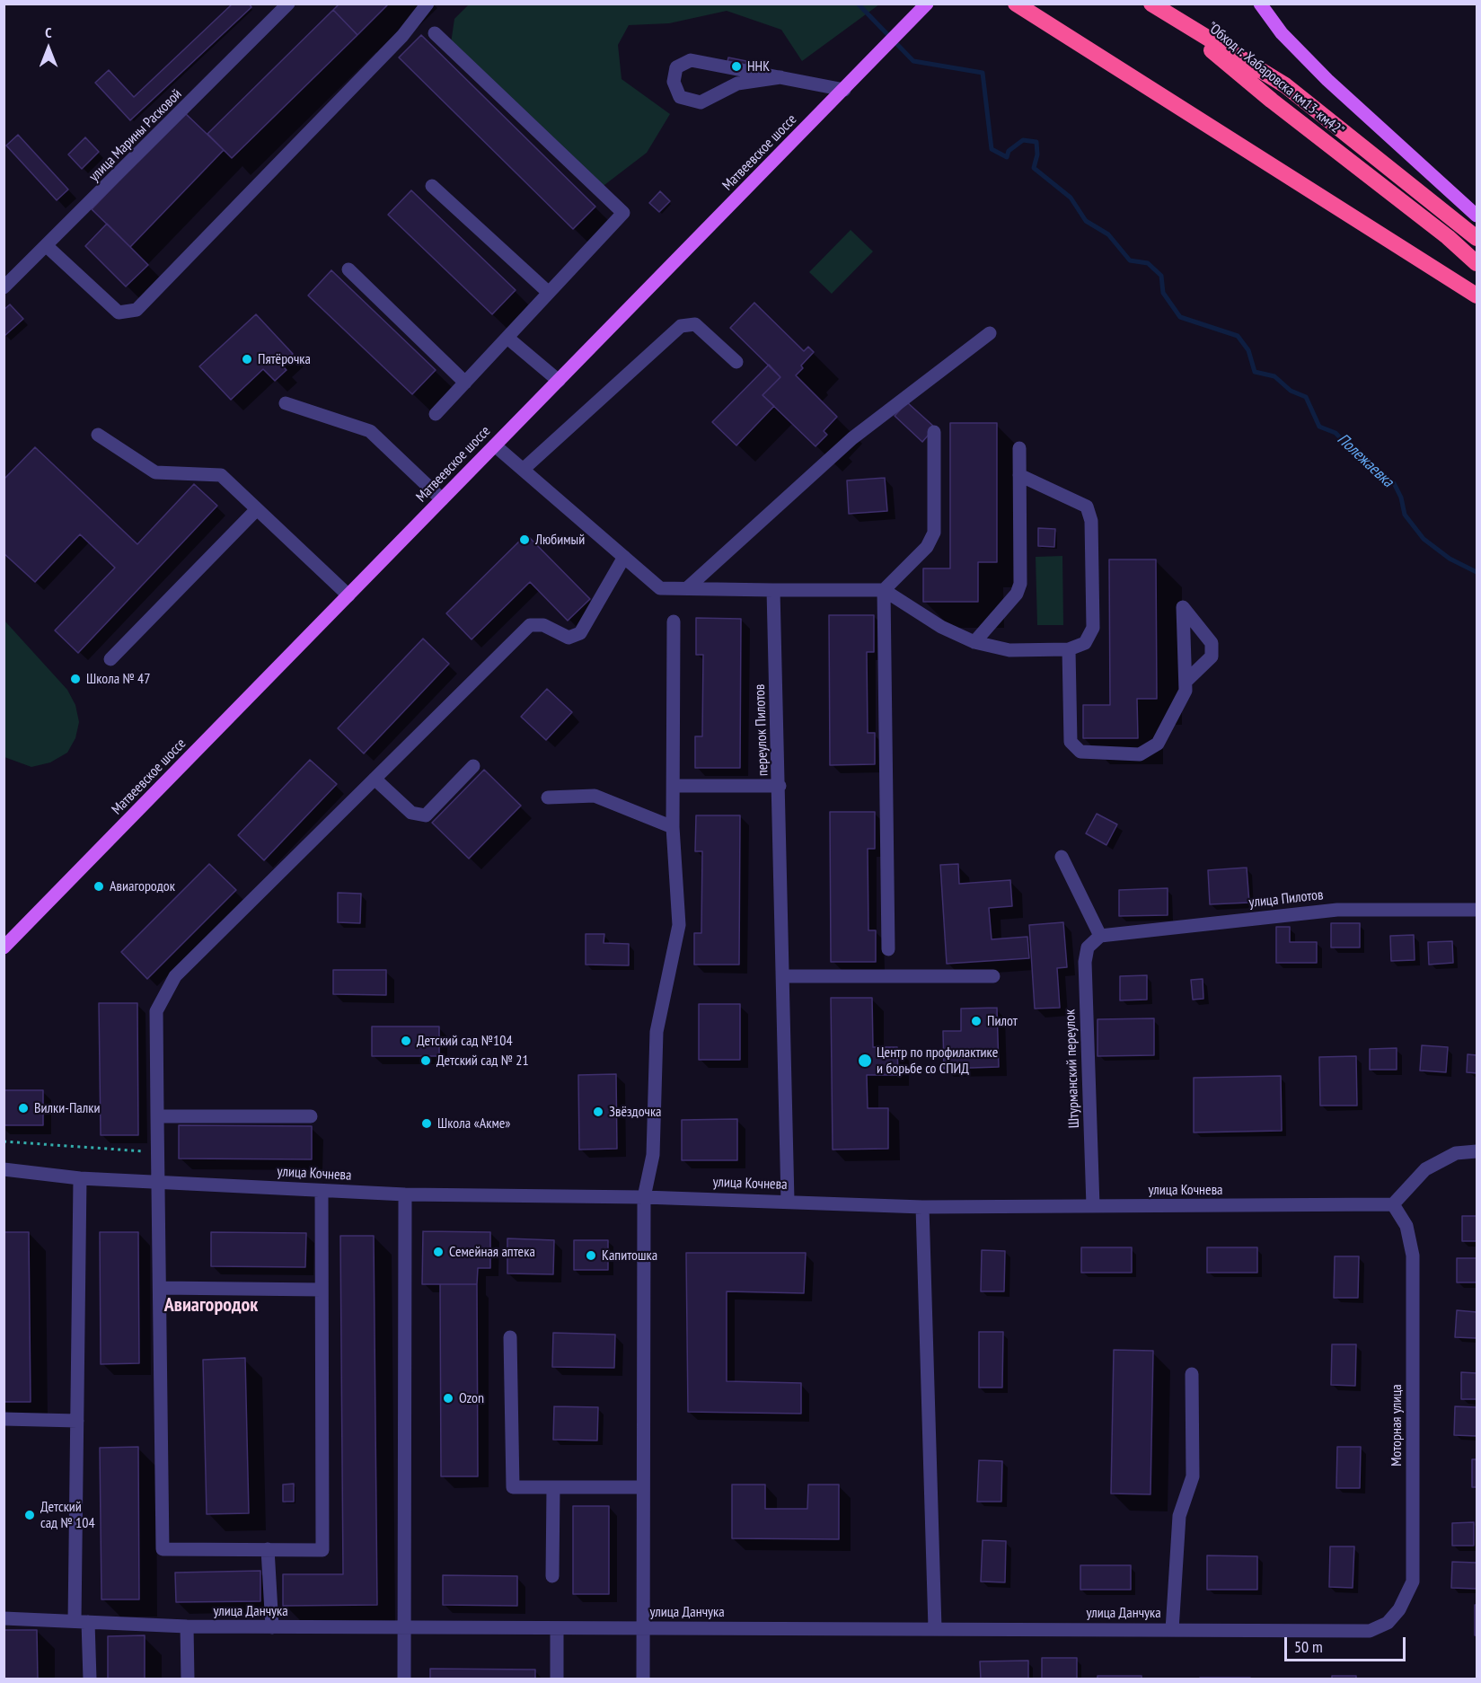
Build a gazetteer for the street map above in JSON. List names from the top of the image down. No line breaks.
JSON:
{"streets":{"highway":["\"Обход г. Хабаровска км13-км42\""],"main road":["Матвеевское шоссе"],"street":["улица Марины Расковой","переулок Пилотов","улица Пилотов","Штурманский переулок","улица Кочнева","Моторная улица","улица Данчука"]},"crossings":[["переулок Пилотов","улица Кочнева"],["улица Пилотов","Штурманский переулок"],["Штурманский переулок","улица Кочнева"],["улица Кочнева","Моторная улица"],["Моторная улица","улица Данчука"]],"districts":["Авиагородок"],"water":["Полежаевка"],"places":["ННК","Пятёрочка","Любимый","Школа № 47","Авиагородок","Пилот","Детский сад №104","Детский сад № 21","Центр по профилактике и борьбе со СПИД","Вилки-Палки","Звёздочка","Школа «Акме»","Семейная аптека","Капитошка","Ozon","Детский сад № 104"],"scale_bar":"50 m","north":"top"}
